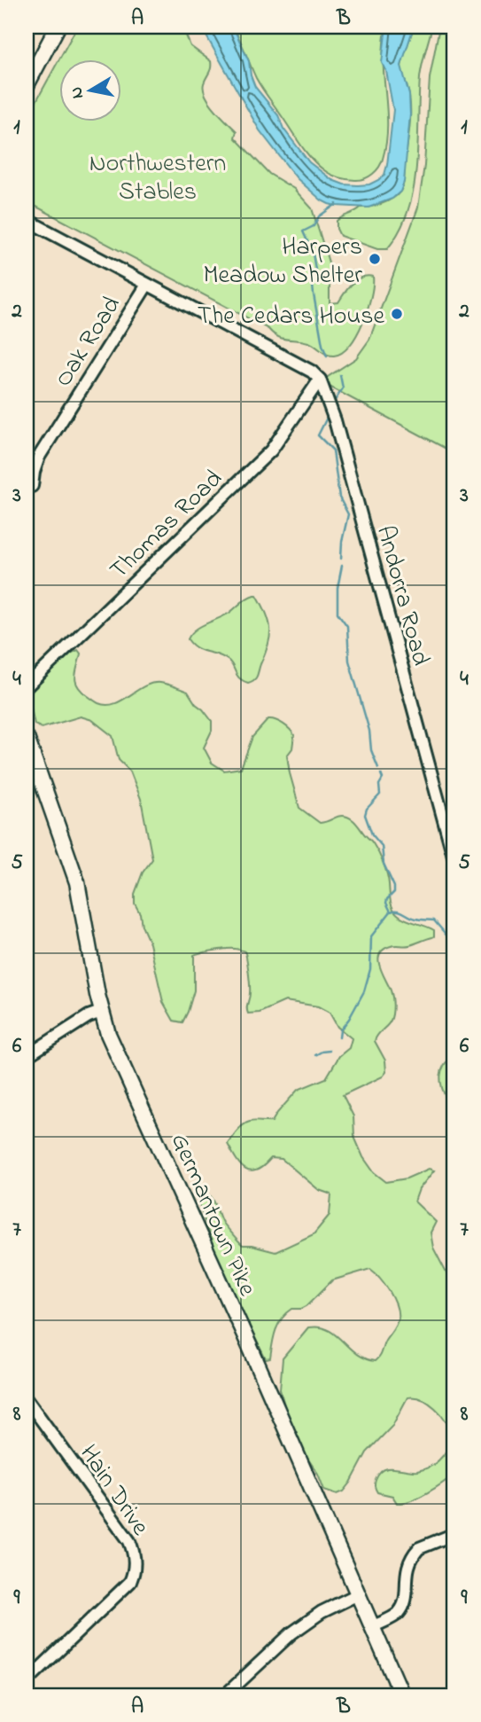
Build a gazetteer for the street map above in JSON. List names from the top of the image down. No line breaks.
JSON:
{"streets":{"main road":["Germantown Pike"],"street":["Oak Road","Thomas Road","Andorra Road","Hain Drive"]},"crossings":[["Thomas Road","Andorra Road"]],"parks":["Northwestern Stables"],"places":["Harpers Meadow Shelter","The Cedars House"],"north":"left","grid":{"columns":["A","B"],"rows":["1","2","3","4","5","6","7","8","9"]}}
